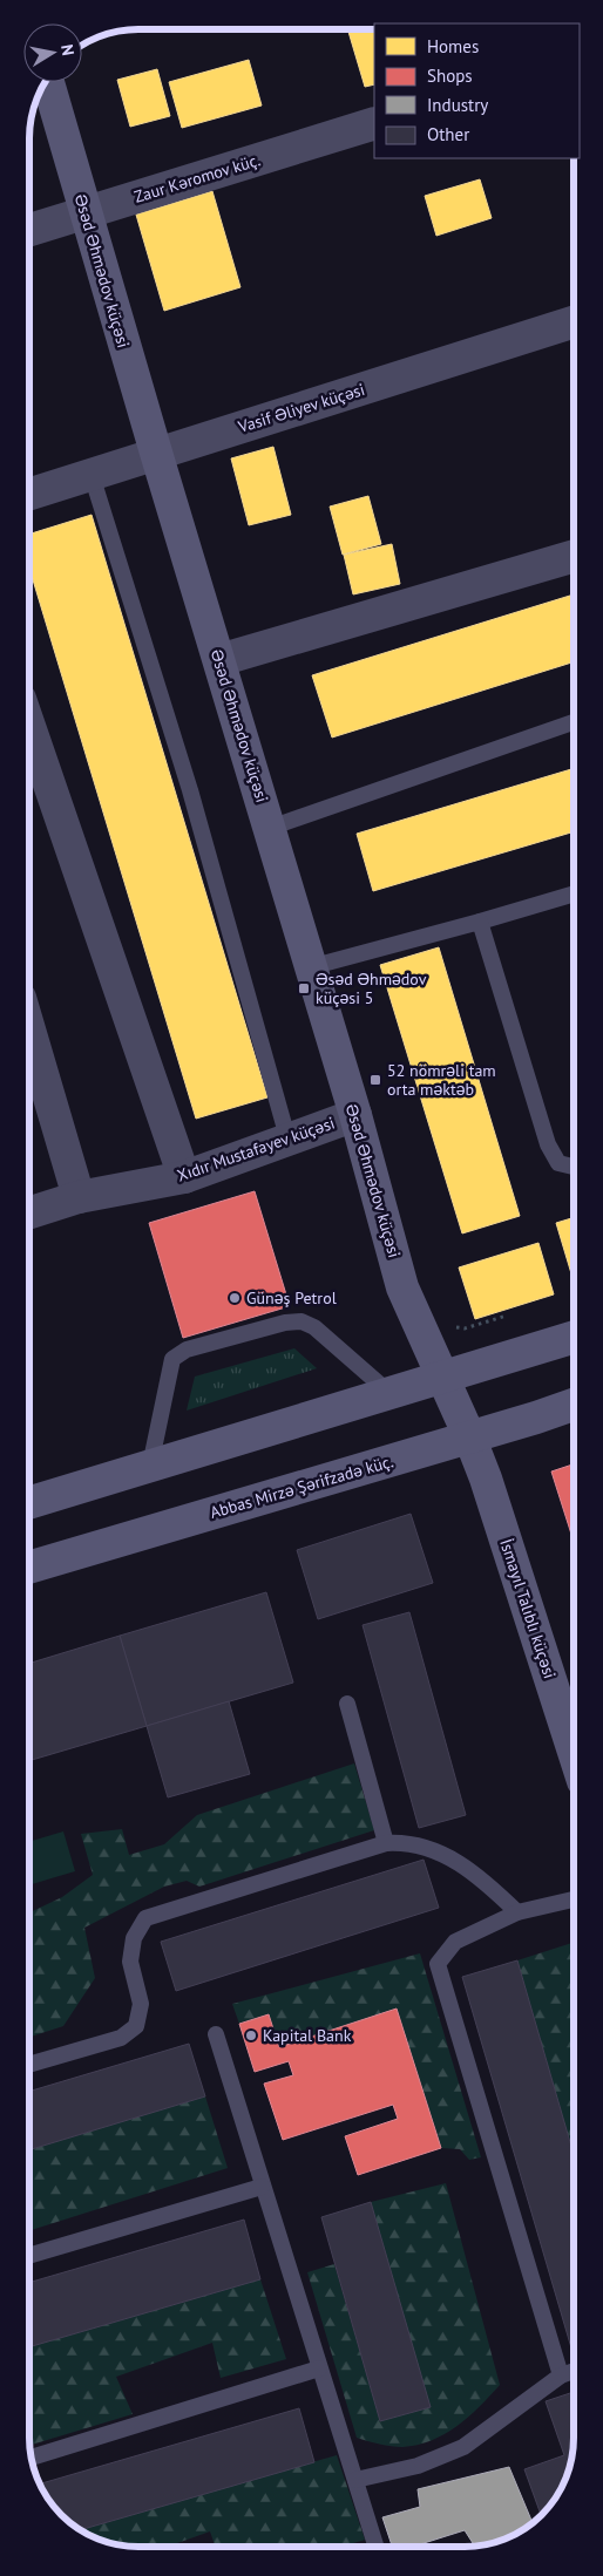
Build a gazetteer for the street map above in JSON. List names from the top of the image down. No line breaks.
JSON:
{"streets":{"street":["Zaur Kəromov küç.","Əsəd Əhmədov küçəsi","Vasif Əliyev küçəsi","Xıdır Mustafayev küçəsi","Abbas Mirzə Şərifzadə küç.","İsmayıl Talıblı küçəsi"]},"crossings":[["Zaur Kəromov küç.","Əsəd Əhmədov küçəsi"],["Əsəd Əhmədov küçəsi","Vasif Əliyev küçəsi"],["Əsəd Əhmədov küçəsi","Xıdır Mustafayev küçəsi"],["Əsəd Əhmədov küçəsi","Abbas Mirzə Şərifzadə küç."],["Əsəd Əhmədov küçəsi","İsmayıl Talıblı küçəsi"],["Abbas Mirzə Şərifzadə küç.","İsmayıl Talıblı küçəsi"]],"places":{"transit":["Əsəd Əhmədov küçəsi 5","52 nömrəli tam orta məktəb"],"other":["Günəş Petrol","Kapital Bank"]},"legend":["Homes","Shops","Industry","Other"],"north":"right"}
